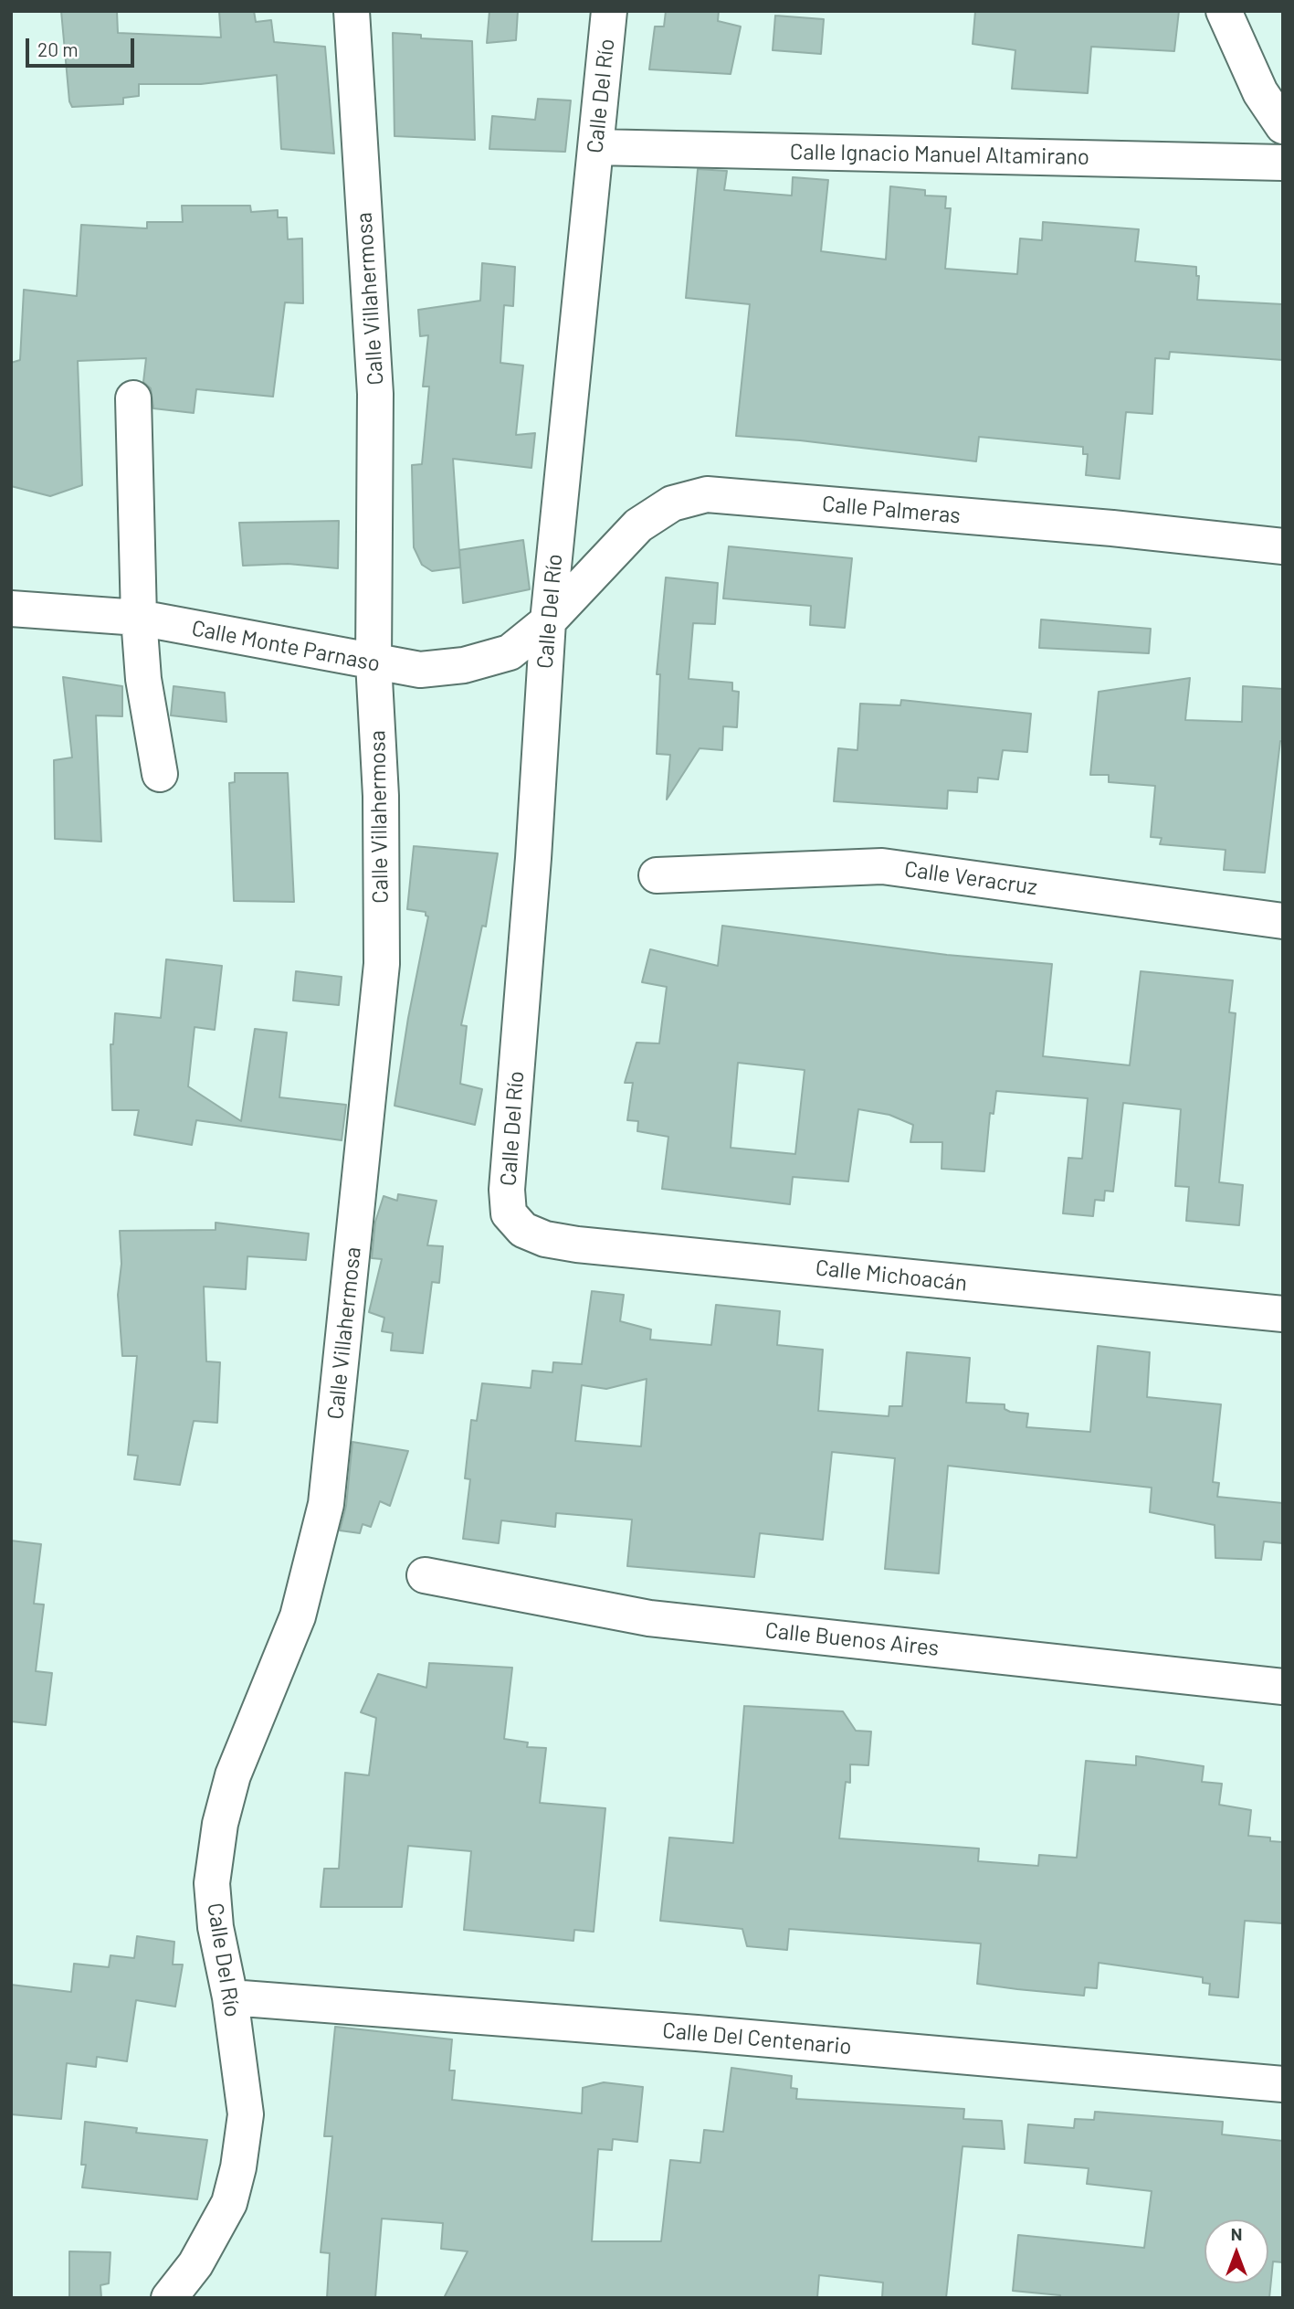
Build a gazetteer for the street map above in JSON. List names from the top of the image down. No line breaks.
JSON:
{"streets":{"street":["Calle Del Río","Calle Ignacio Manuel Altamirano","Calle Villahermosa","Calle Palmeras","Calle Monte Parnaso","Calle Veracruz","Calle Michoacán","Calle Buenos Aires","Calle Del Centenario"]},"crossings":[["Calle Del Río","Calle Ignacio Manuel Altamirano"],["Calle Del Río","Calle Villahermosa"],["Calle Del Río","Calle Palmeras"],["Calle Del Río","Calle Monte Parnaso"],["Calle Del Río","Calle Michoacán"],["Calle Del Río","Calle Del Centenario"],["Calle Villahermosa","Calle Monte Parnaso"],["Calle Palmeras","Calle Monte Parnaso"]],"scale_bar":"20 m","north":"top"}
